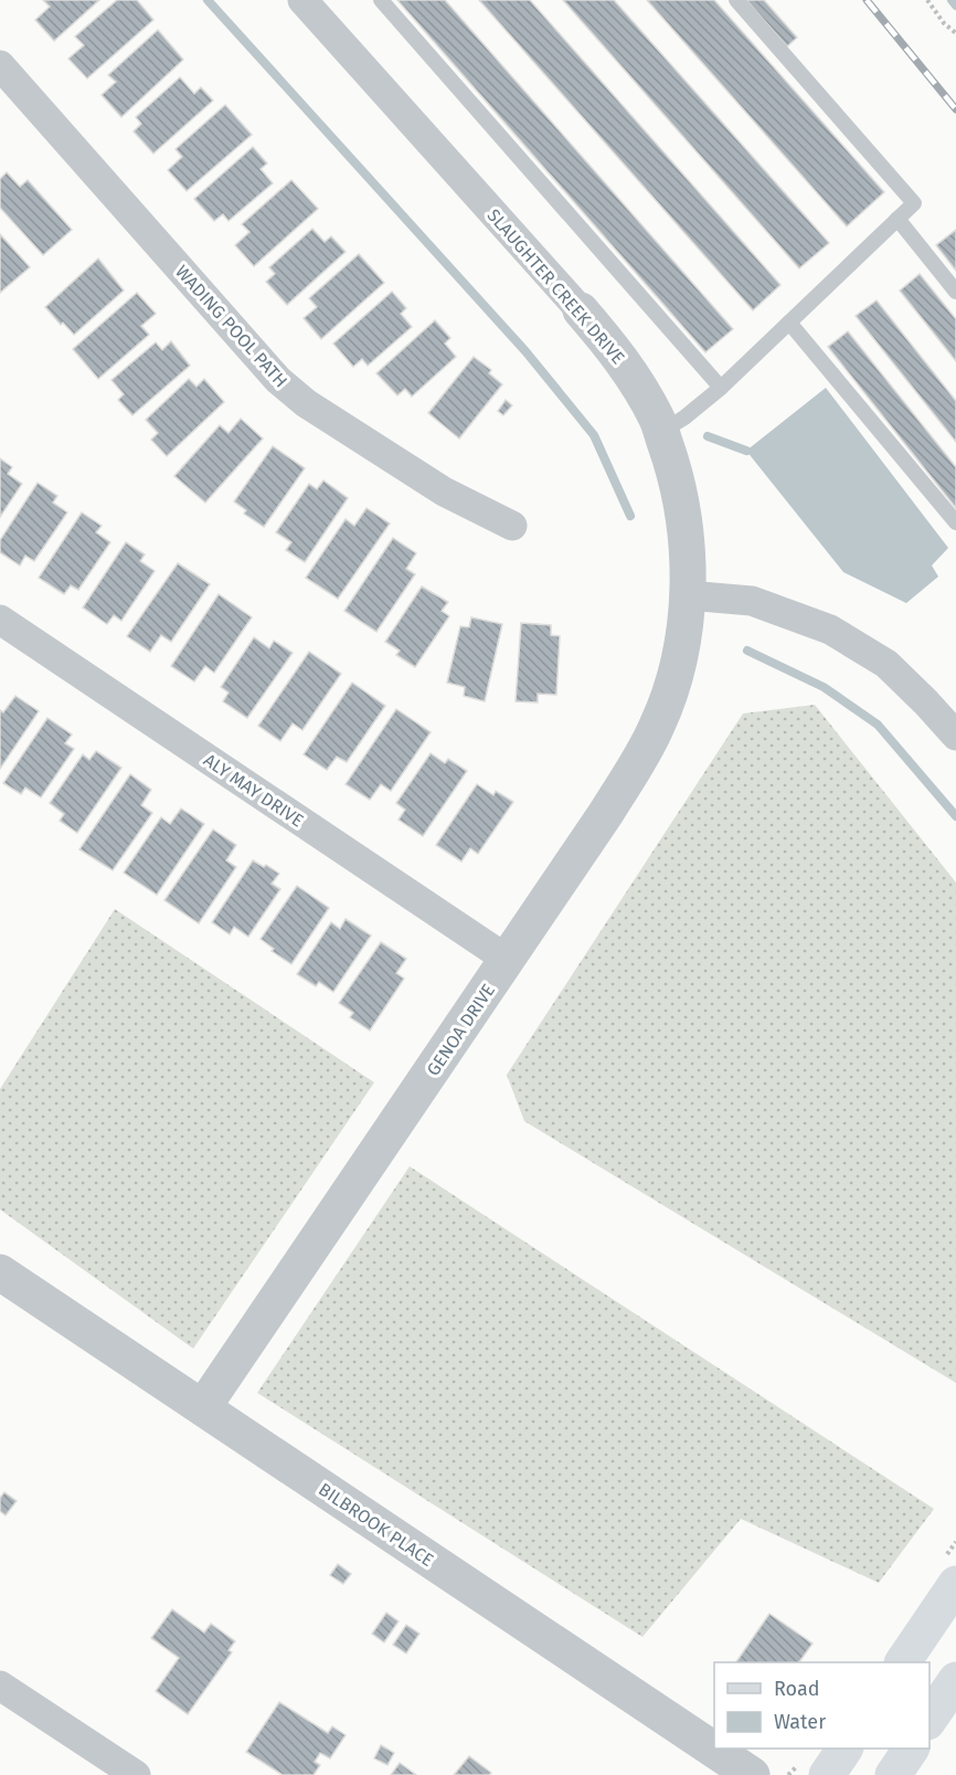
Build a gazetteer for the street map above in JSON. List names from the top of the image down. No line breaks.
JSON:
{"streets":{"street":["SLAUGHTER CREEK DRIVE","WADING POOL PATH","ALY MAY DRIVE","GENOA DRIVE","BILBROOK PLACE"]},"crossings":[["SLAUGHTER CREEK DRIVE","GENOA DRIVE"],["ALY MAY DRIVE","GENOA DRIVE"],["GENOA DRIVE","BILBROOK PLACE"]],"legend":["Road","Water"]}
